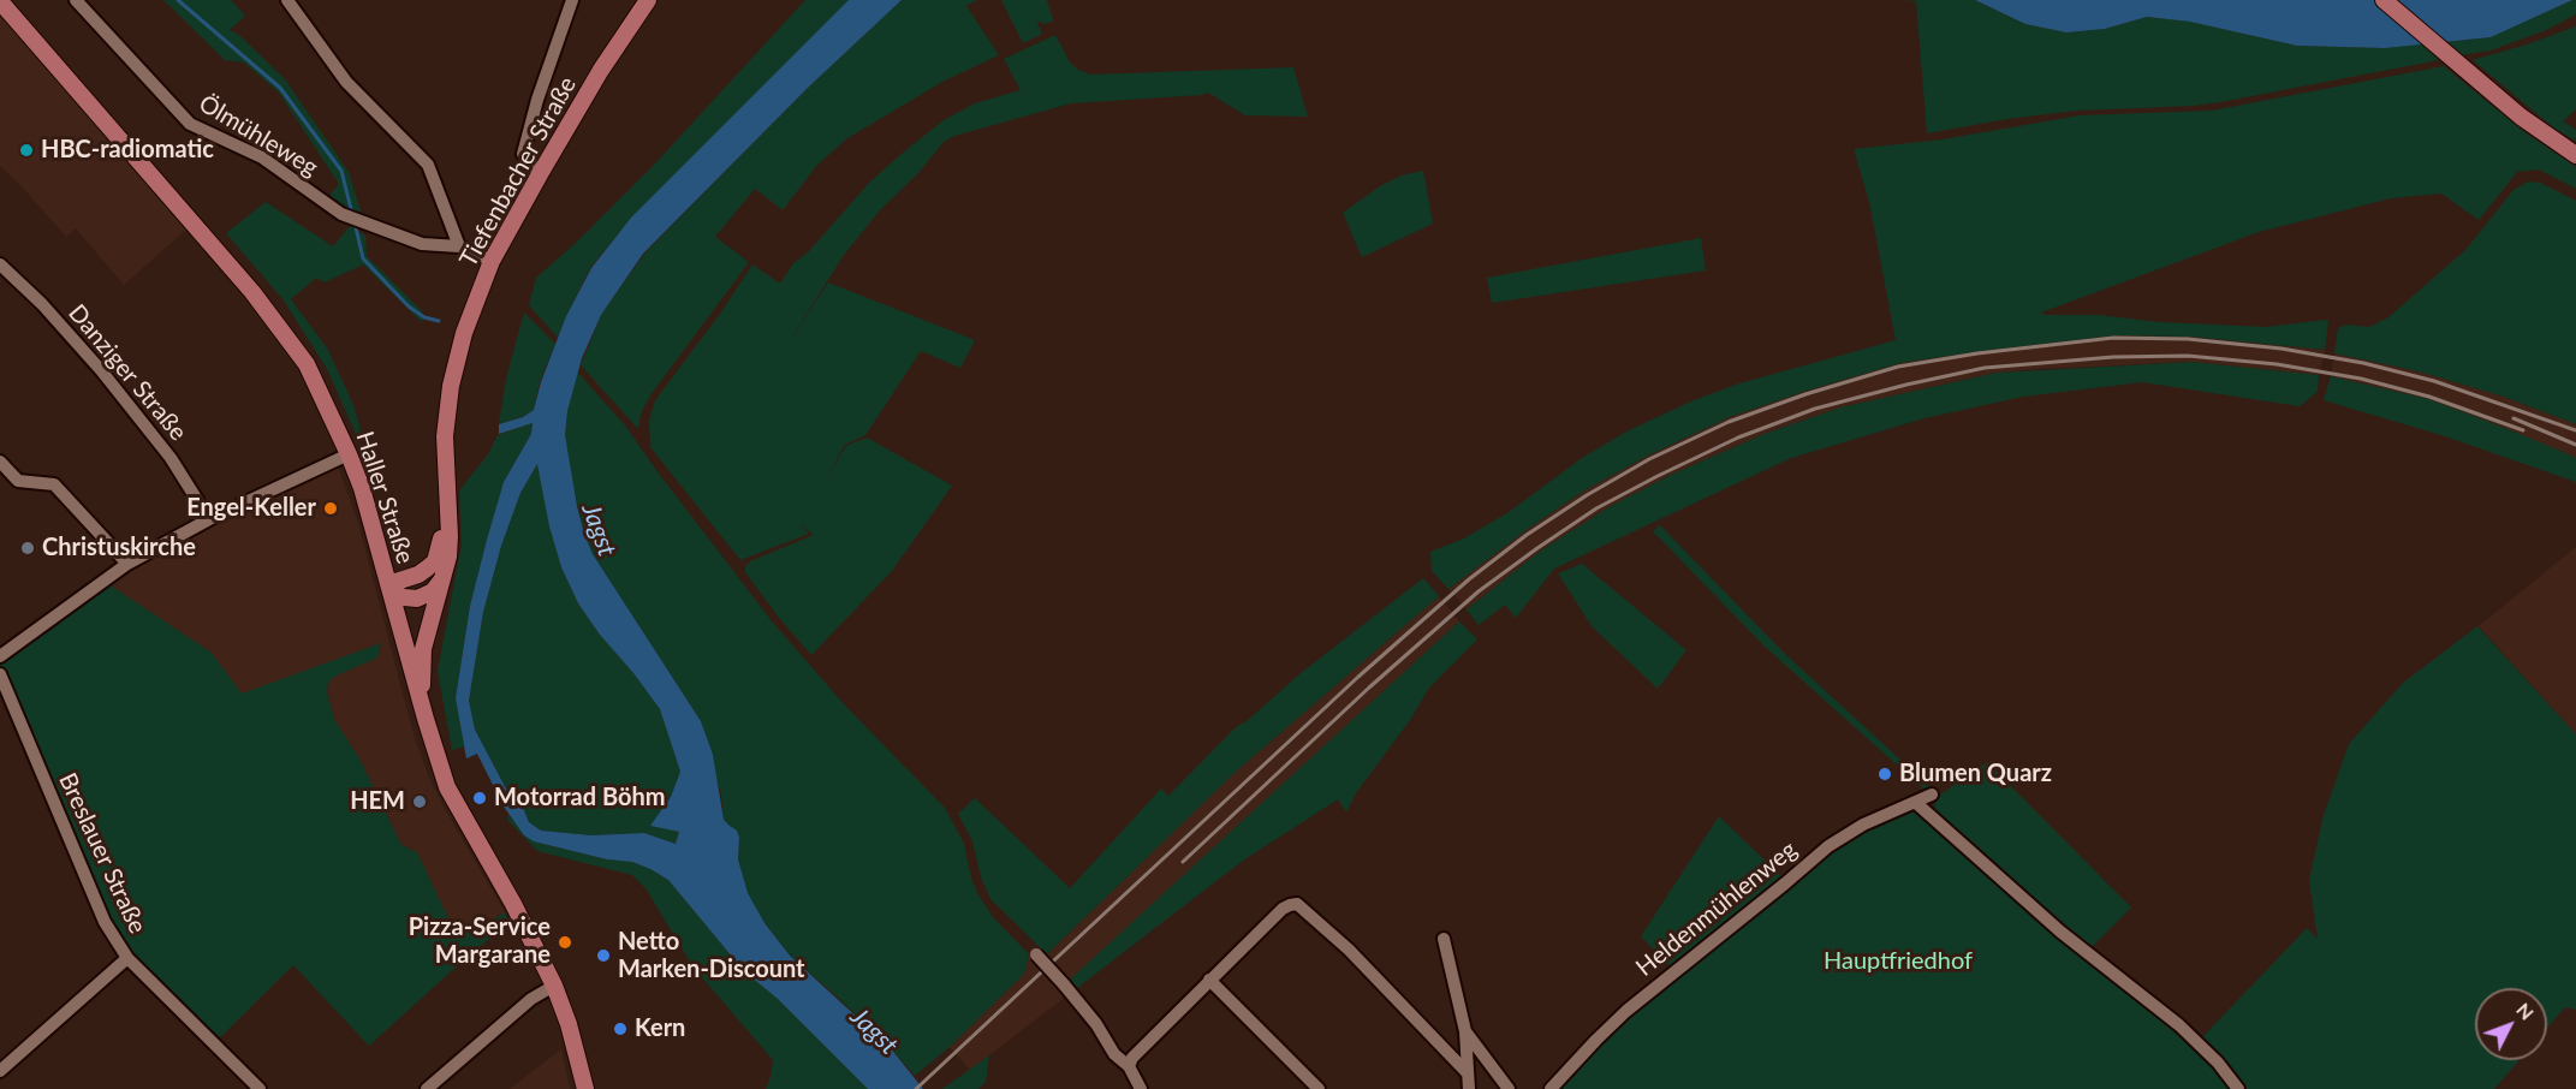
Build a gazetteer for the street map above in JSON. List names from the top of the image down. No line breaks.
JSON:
{"streets":{"main road":["Tiefenbacher Straße","Haller Straße"],"street":["Ölmühleweg","Danziger Straße","Breslauer Straße","Heldenmühlenweg"]},"crossings":[["Tiefenbacher Straße","Haller Straße"]],"water":["Jagst"],"parks":["Hauptfriedhof"],"places":["HBC-radiomatic","Engel-Keller","Christuskirche","Blumen Quarz","Motorrad Böhm","HEM","Pizza-Service Margarane","Netto Marken-Discount","Kern"],"north":"top right"}
